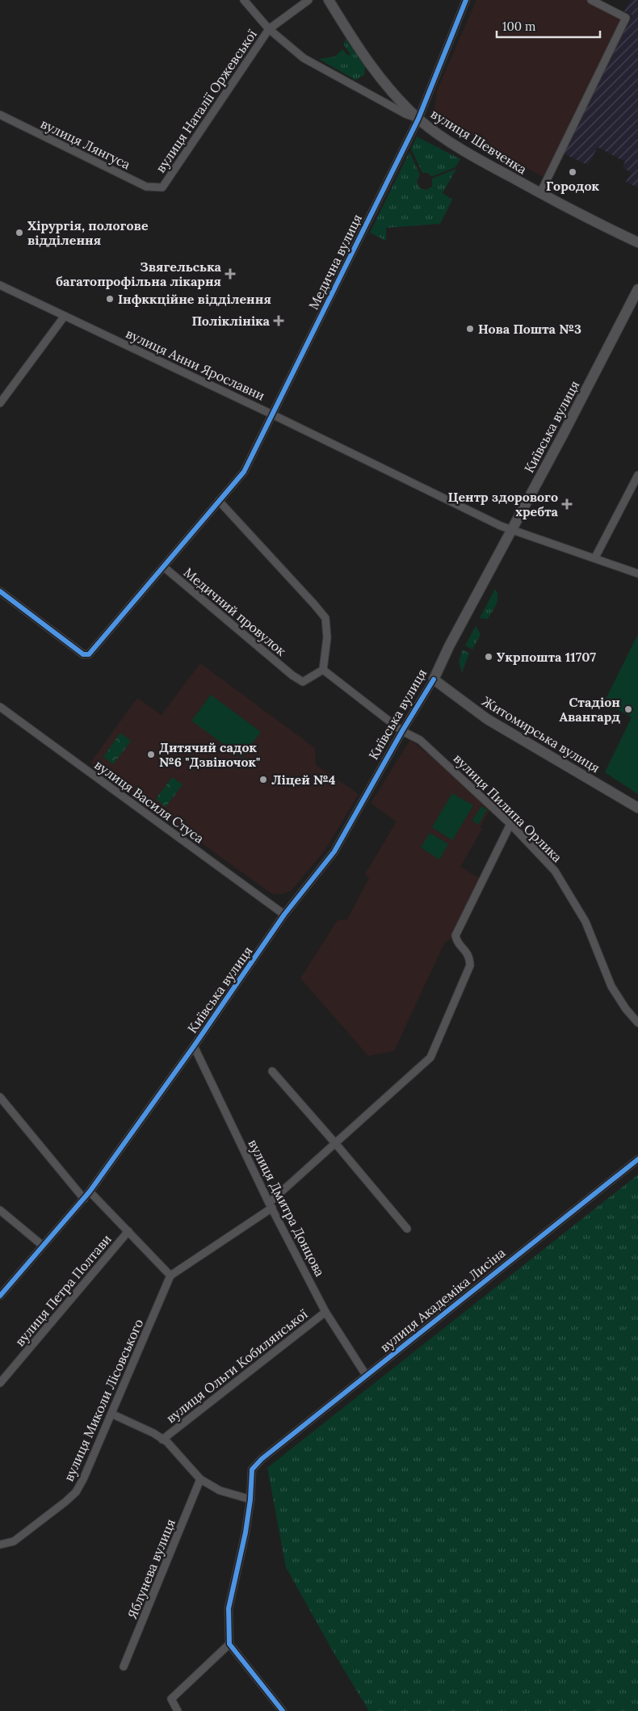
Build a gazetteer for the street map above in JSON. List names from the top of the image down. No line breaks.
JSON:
{"streets":{"main road":["вулиця Шевченка","Київська вулиця","Житомирська вулиця"],"street":["вулиця Наталії Оржевської","вулиця Лянгуса","Медична вулиця","вулиця Анни Ярославни","Медичний провулок","вулиця Василя Стуса","вулиця Пилипа Орлика","вулиця Дмитра Донцова","вулиця Петра Полтави","вулиця Академіка Лисіна","вулиця Ольги Кобилянської","вулиця Миколи Лісовського","Яблунева вулиця"]},"crossings":[["вулиця Наталії Оржевської","вулиця Лянгуса"],["вулиця Шевченка","Медична вулиця"],["Медична вулиця","вулиця Анни Ярославни"],["Медична вулиця","Медичний провулок"],["вулиця Анни Ярославни","Київська вулиця"],["вулиця Анни Ярославни","Медичний провулок"],["Київська вулиця","Житомирська вулиця"],["Київська вулиця","вулиця Василя Стуса"],["Київська вулиця","вулиця Пилипа Орлика"],["Київська вулиця","вулиця Дмитра Донцова"],["вулиця Дмитра Донцова","вулиця Академіка Лисіна"],["вулиця Дмитра Донцова","вулиця Ольги Кобилянської"]],"places":{"other":["Городок","Хірургія, пологове відділення","Інфккційне відділення","Нова Пошта №3","Укрпошта 11707","Стадіон Авангард","Дитячий садок №6 \"Дзвіночок\"","Ліцей №4"],"health":["Звягельська багатопрофільна лікарня","Поліклініка","Центр здорового хребта"]},"scale_bar":"100 m"}
